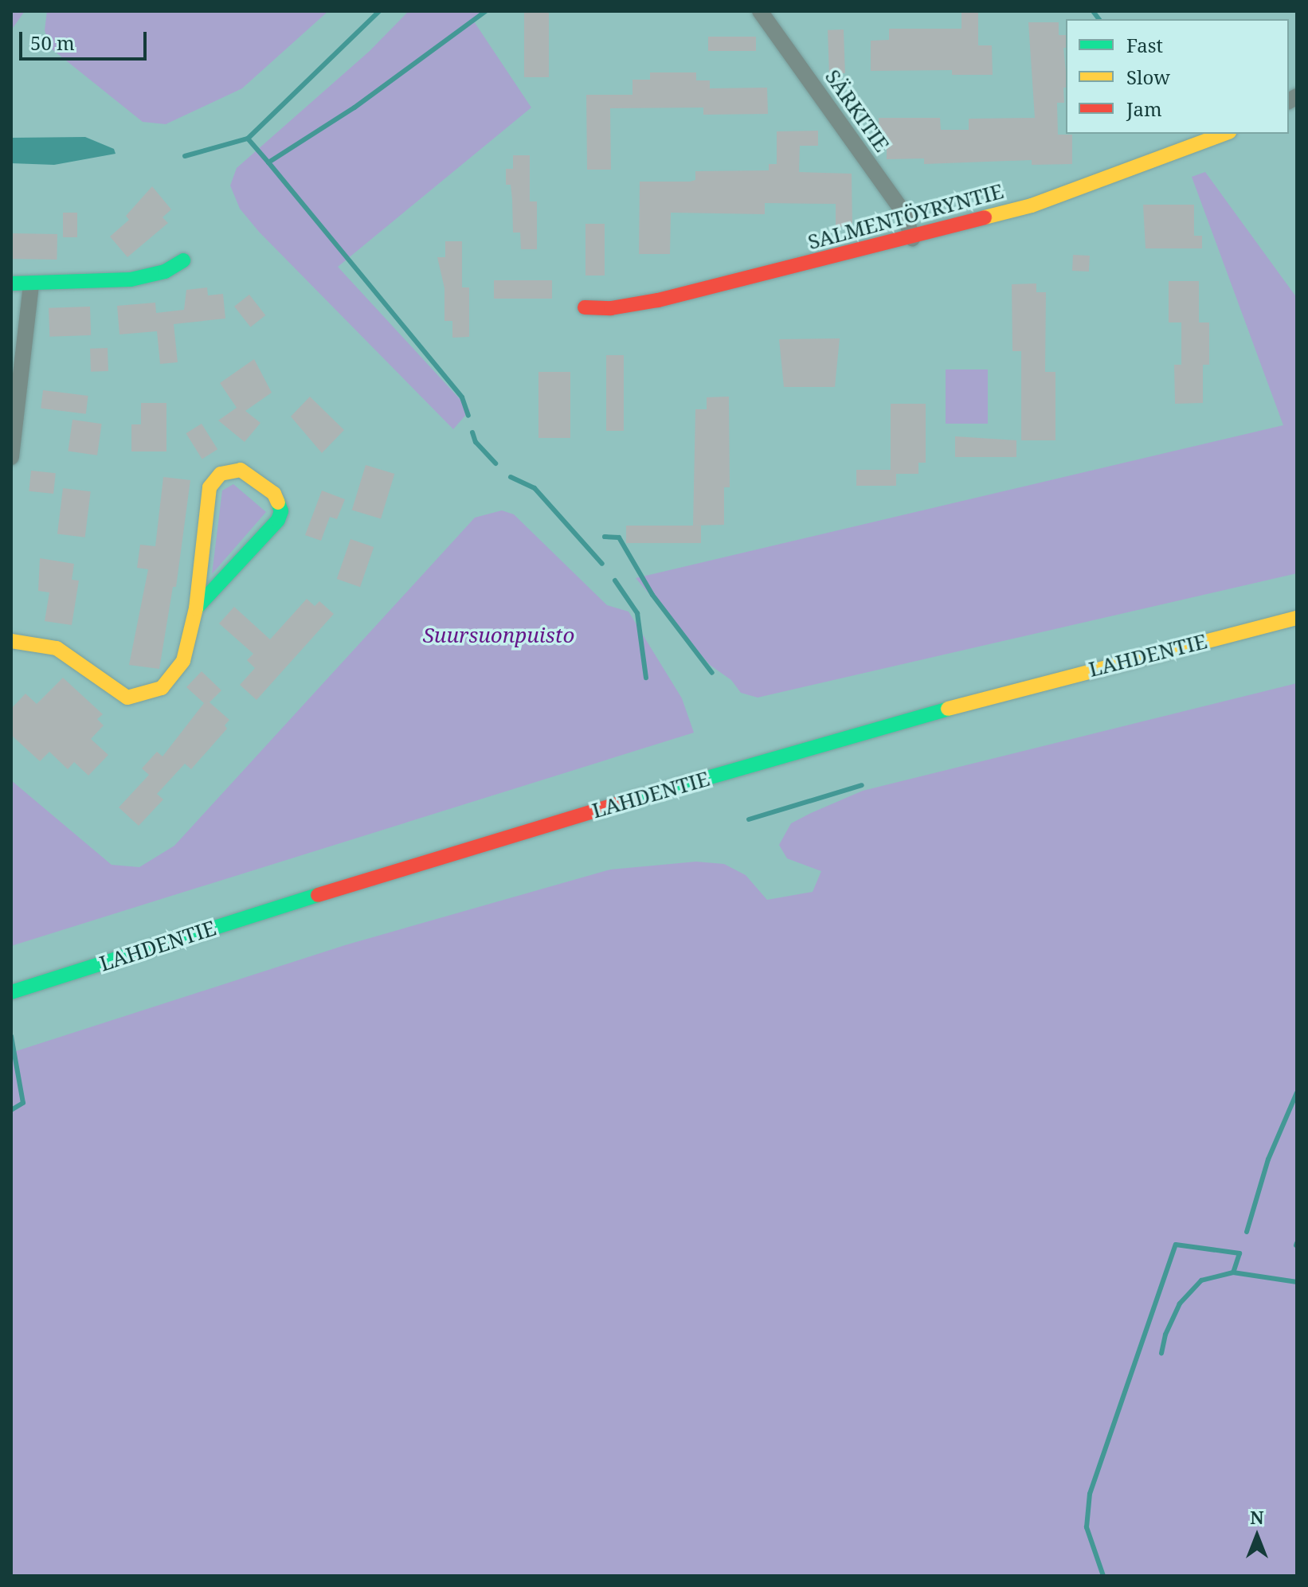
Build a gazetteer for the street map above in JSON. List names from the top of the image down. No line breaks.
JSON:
{"streets":{"main road":["SALMENTÖYRYNTIE","LAHDENTIE"],"street":["SÄRKITIE"]},"crossings":[["SÄRKITIE","SALMENTÖYRYNTIE"]],"parks":["Suursuonpuisto"],"legend":["Fast","Slow","Jam"],"scale_bar":"50 m","north":"top"}
